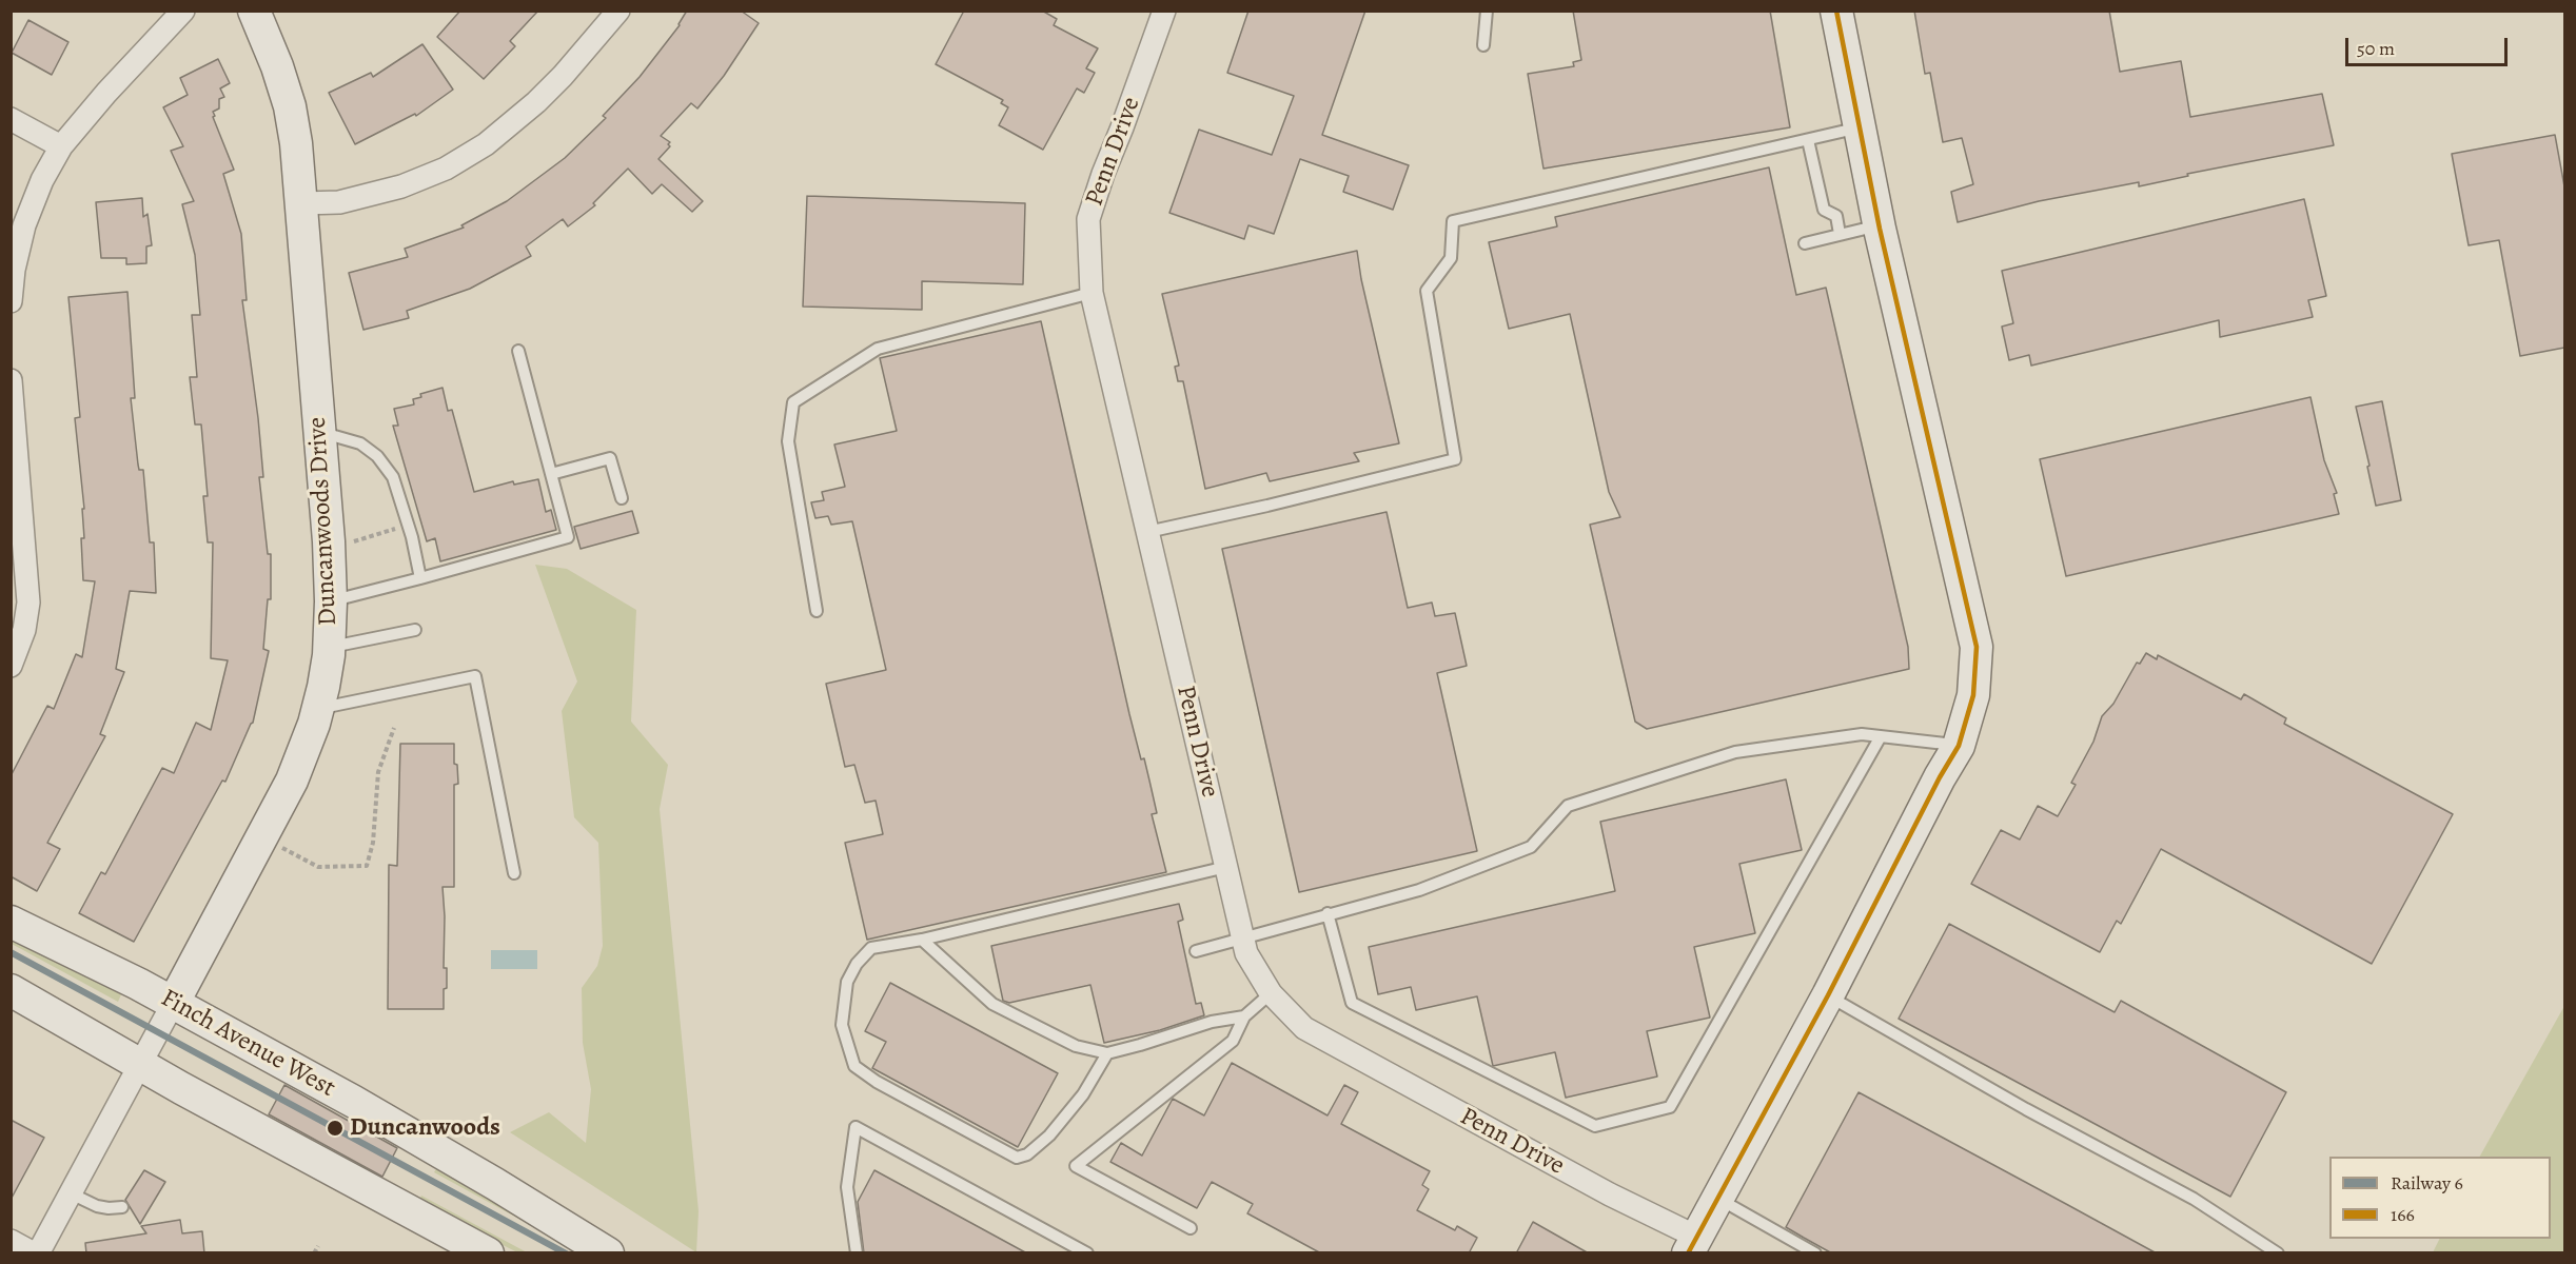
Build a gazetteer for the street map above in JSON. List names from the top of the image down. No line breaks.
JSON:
{"streets":{"street":["Penn Drive","Duncanwoods Drive","Finch Avenue West"]},"crossings":[["Duncanwoods Drive","Finch Avenue West"]],"places":["Duncanwoods"],"lines":["transit line 166","rail line 6"],"legend":["Railway 6","166"],"scale_bar":"50 m"}
